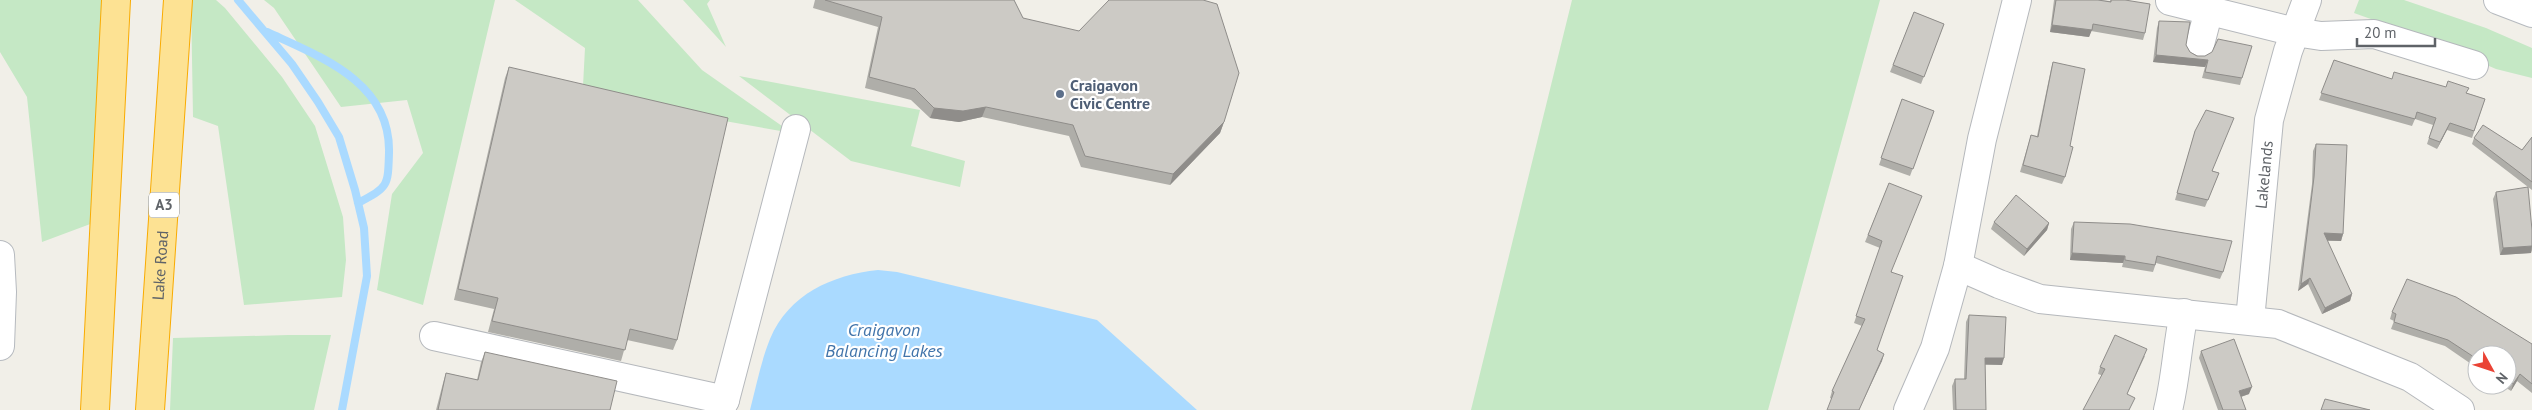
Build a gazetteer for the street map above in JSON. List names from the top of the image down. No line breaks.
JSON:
{"streets":{"highway":["A3","Lake Road"],"street":["Lakelands"]},"water":["Craigavon Balancing Lakes"],"places":["Craigavon Civic Centre"],"scale_bar":"20 m","north":"bottom right"}
